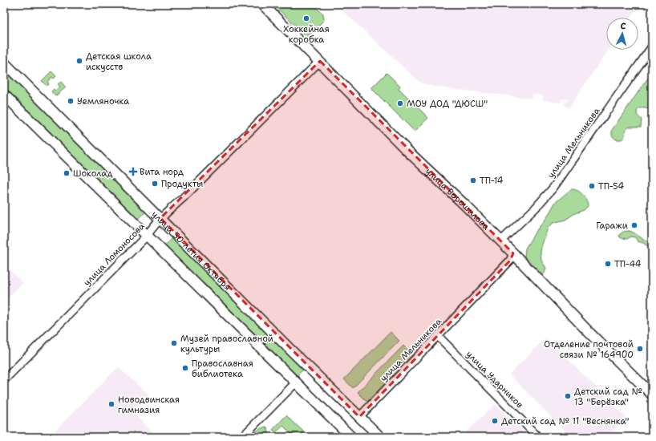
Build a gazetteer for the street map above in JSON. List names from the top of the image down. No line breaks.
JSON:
{"streets":{"main road":["улица Ворошилова","улица 50-летия Октября"],"street":["улица Мельникова","улица Ломоносова","улица Ударников"]},"crossings":[["улица Мельникова","улица Ворошилова"],["улица Мельникова","улица 50-летия Октября"],["улица Мельникова","улица Ударников"],["улица Ворошилова","улица Ломоносова"],["улица 50-летия Октября","улица Ломоносова"]],"places":{"other":["Хоккейная коробка","Детская школа искусств","Уемляночка","МОУ ДОД \"ДЮСШ\"","Шоколад","ТП-14","Продукты","ТП-54","Гаражи","ТП-44","Музей православной культуры","Отделение почтовой связи № 164900","Православная библиотека","Детский сад № 13 \"Берёзка\"","Новодвинская гимназия","Детский сад № 11 \"Веснянка\""],"health":["Вита норд"]},"north":"top"}
